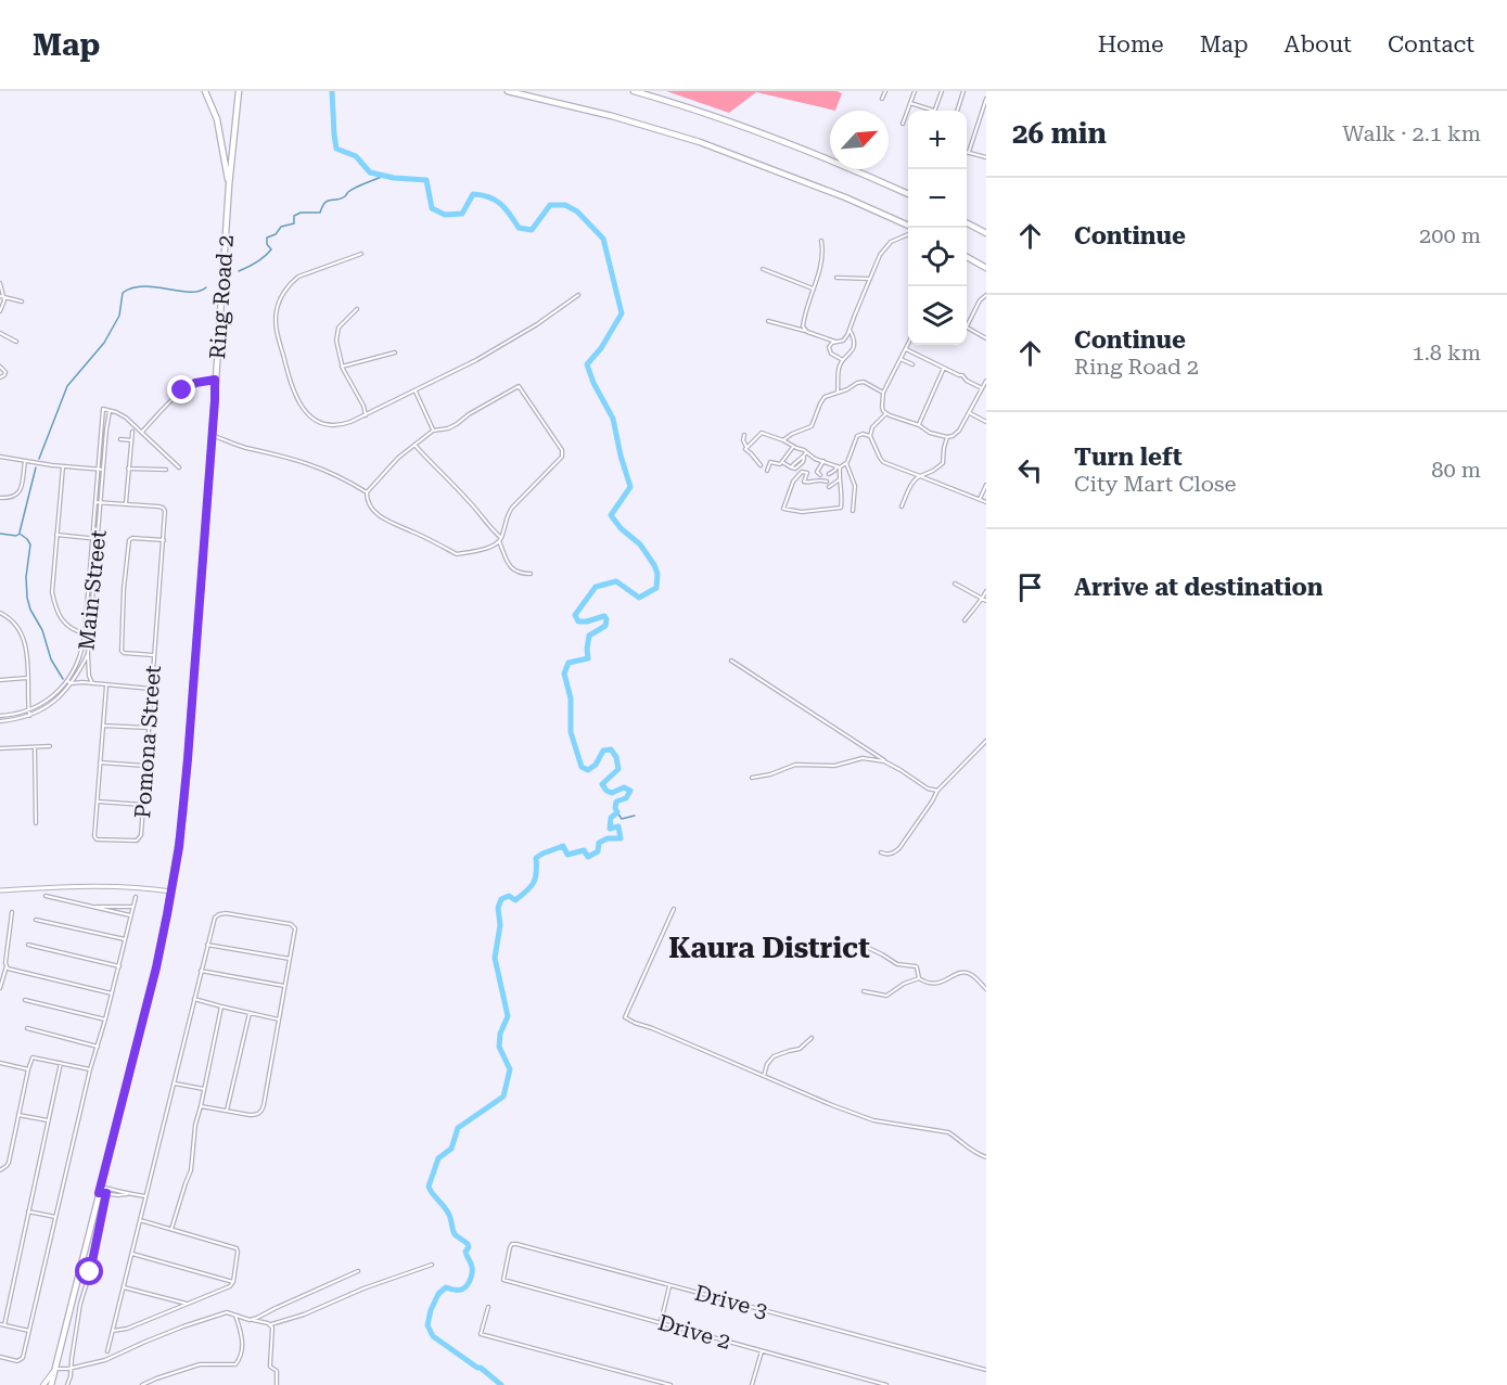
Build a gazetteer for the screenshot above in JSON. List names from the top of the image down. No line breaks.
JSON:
{"streets":{"main road":["Ring Road 2"],"street":["Main Street","Pomona Street","Drive 3","Drive 2"]},"crossings":[["Main Street","Pomona Street"],["Drive 3","Drive 2"]],"districts":["Kaura District"],"north":"top right","page":{"header":"Map","nav":["Home","Map","About","Contact"],"heading":["26 min","Walk · 2.1 km"],"map_buttons":["+","−"],"list":[["Continue","200 m"],["Continue","Ring Road 2","1.8 km"],["Turn left","City Mart Close","80 m"],"Arrive at destination"]}}
